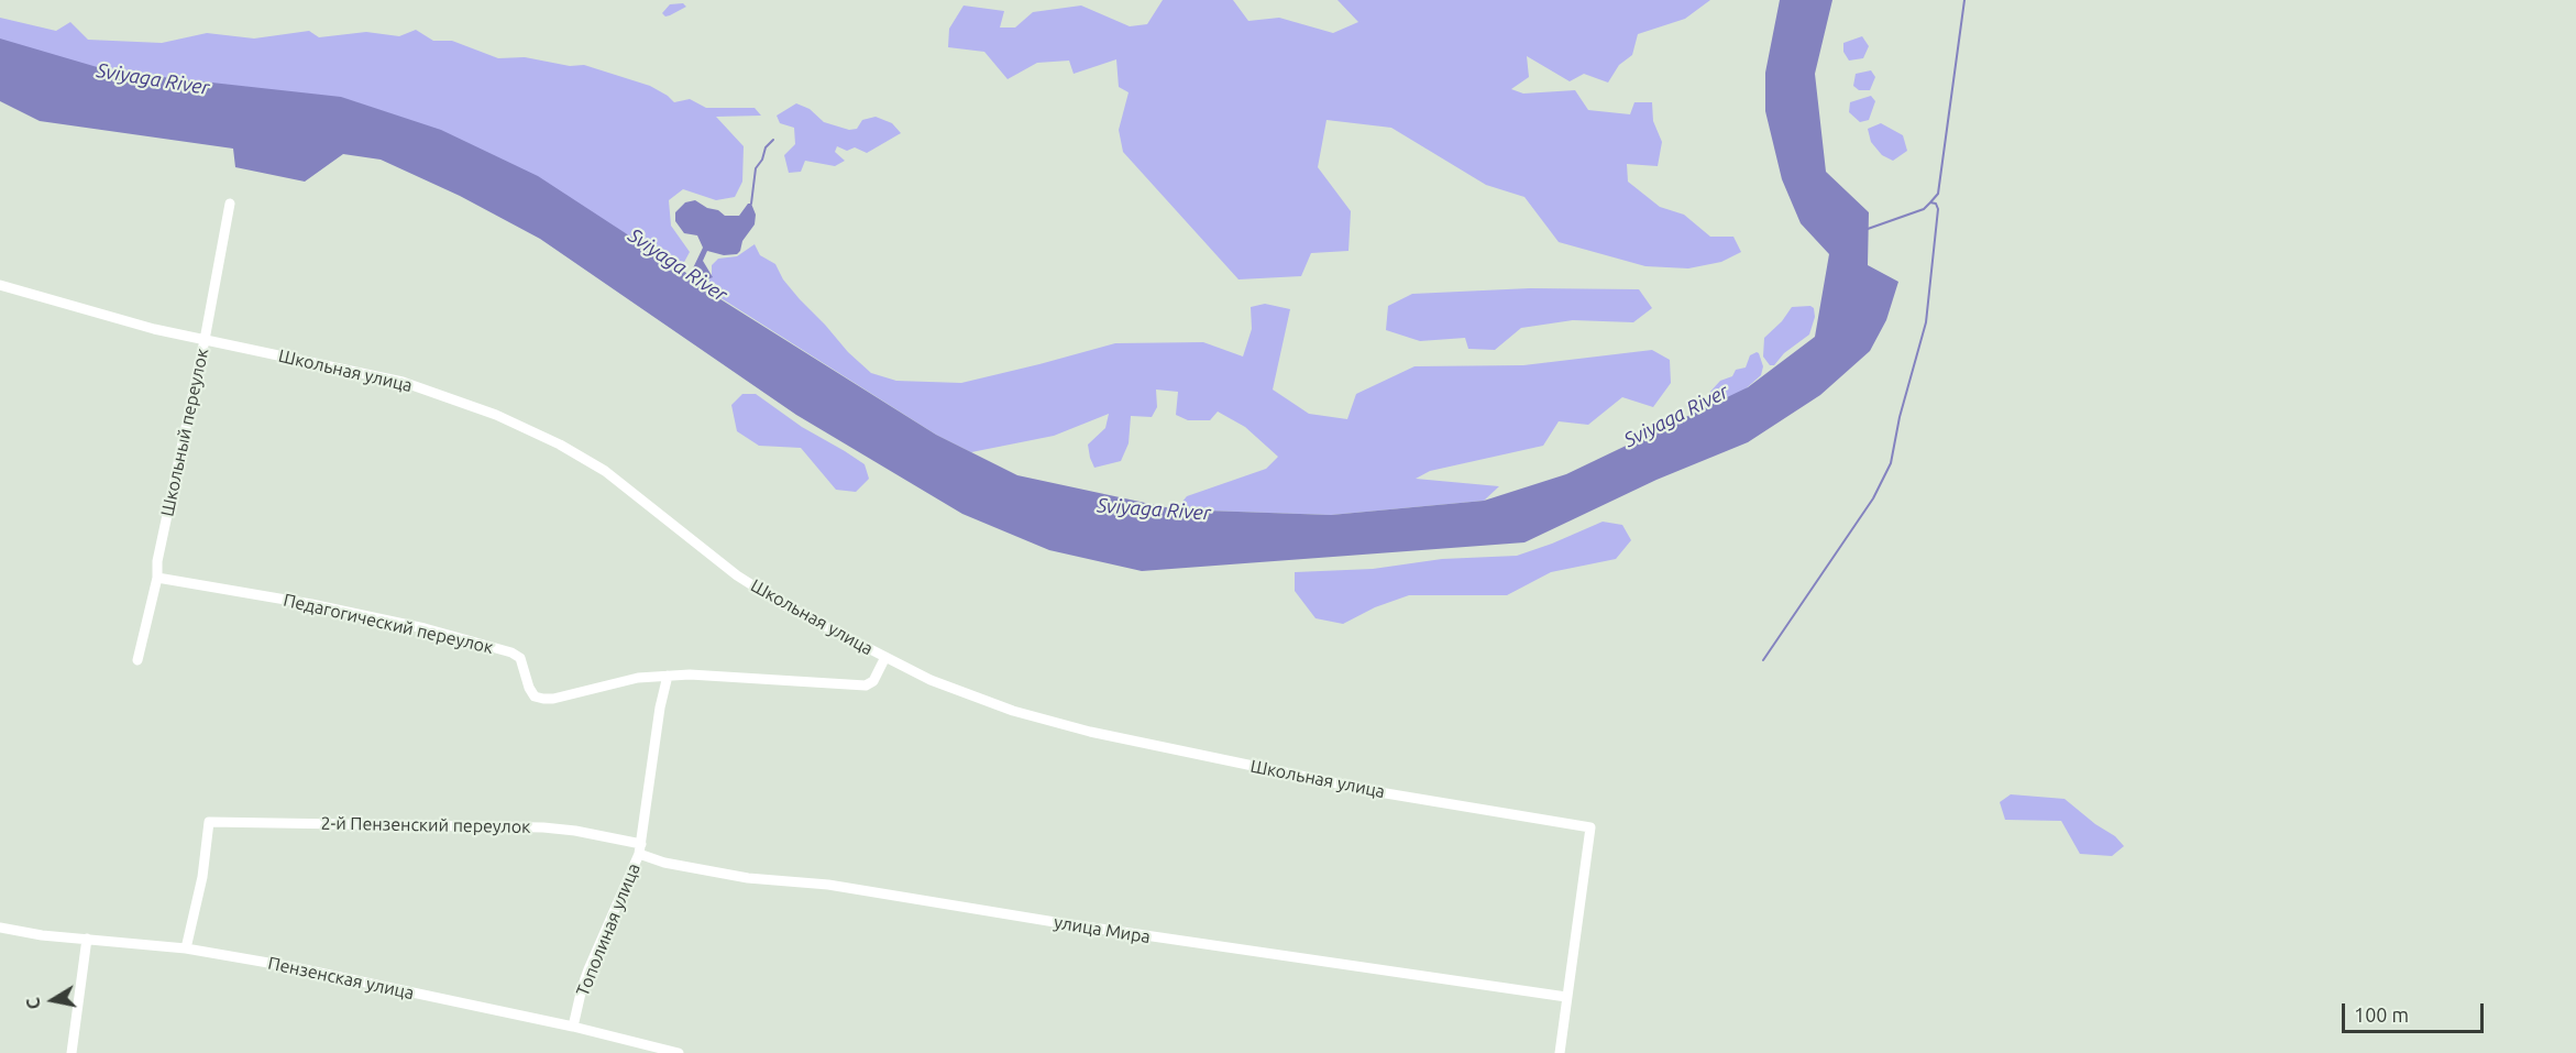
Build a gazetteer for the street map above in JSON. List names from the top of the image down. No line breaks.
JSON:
{"streets":{"street":["Школьная улица","Школьный переулок","Педагогический переулок","2-й Пензенский переулок","Тополиная улица","улица Мира","Пензенская улица"]},"crossings":[["Школьная улица","Школьный переулок"],["Школьная улица","Педагогический переулок"],["Школьная улица","улица Мира"],["Школьный переулок","Педагогический переулок"],["Педагогический переулок","Тополиная улица"],["2-й Пензенский переулок","Тополиная улица"],["2-й Пензенский переулок","улица Мира"],["2-й Пензенский переулок","Пензенская улица"],["Тополиная улица","улица Мира"],["Тополиная улица","Пензенская улица"]],"water":["Sviyaga River"],"scale_bar":"100 m","north":"left"}
